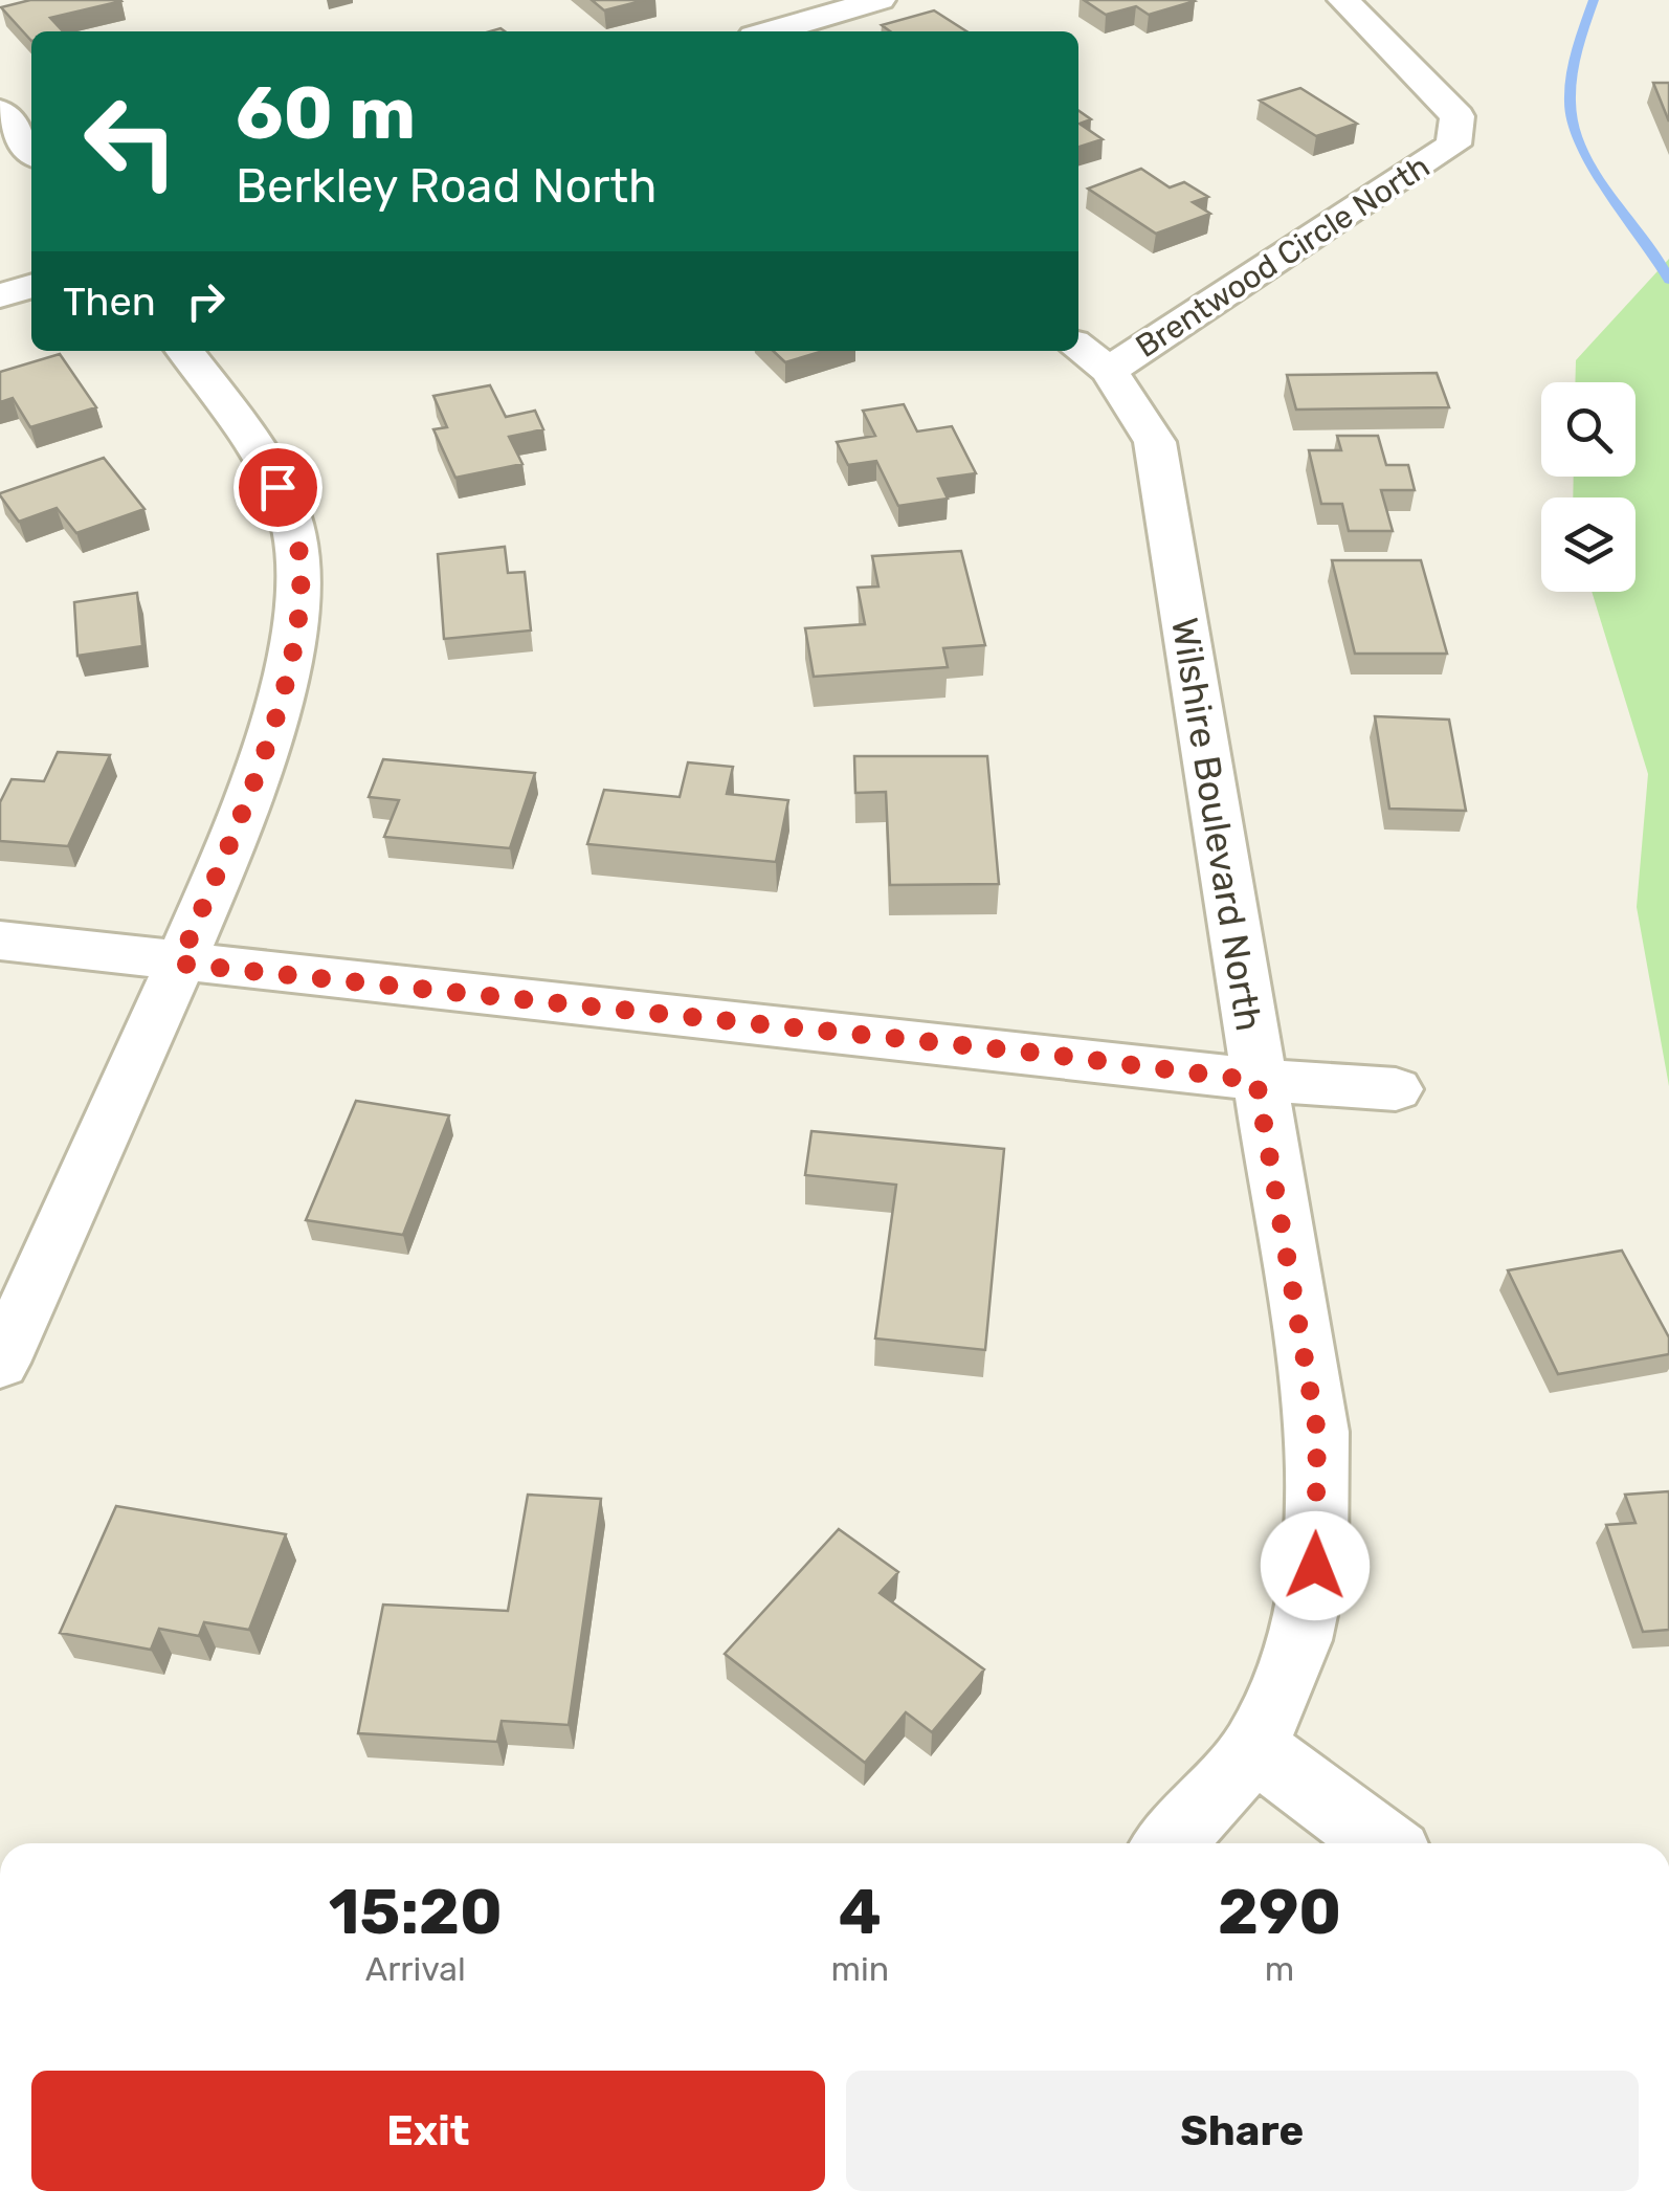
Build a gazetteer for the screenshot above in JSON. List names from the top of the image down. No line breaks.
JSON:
{"streets":{"street":["Brentwood Circle North","Wilshire Boulevard North"]},"crossings":[["Brentwood Circle North","Wilshire Boulevard North"]],"page":{"turn":["60 m","Berkley Road North"],"then":"Then","eta":["15:20","Arrival","4","min","290","m"],"buttons":["Exit","Share"]}}
